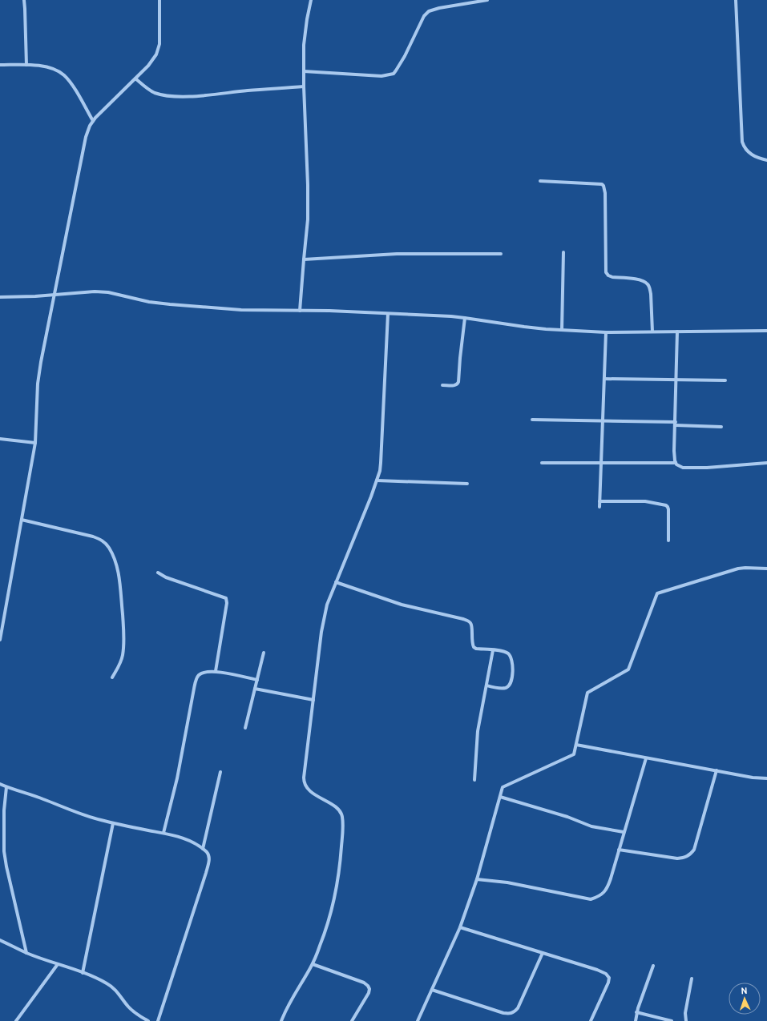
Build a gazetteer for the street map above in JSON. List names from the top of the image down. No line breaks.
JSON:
{"north":"top"}
